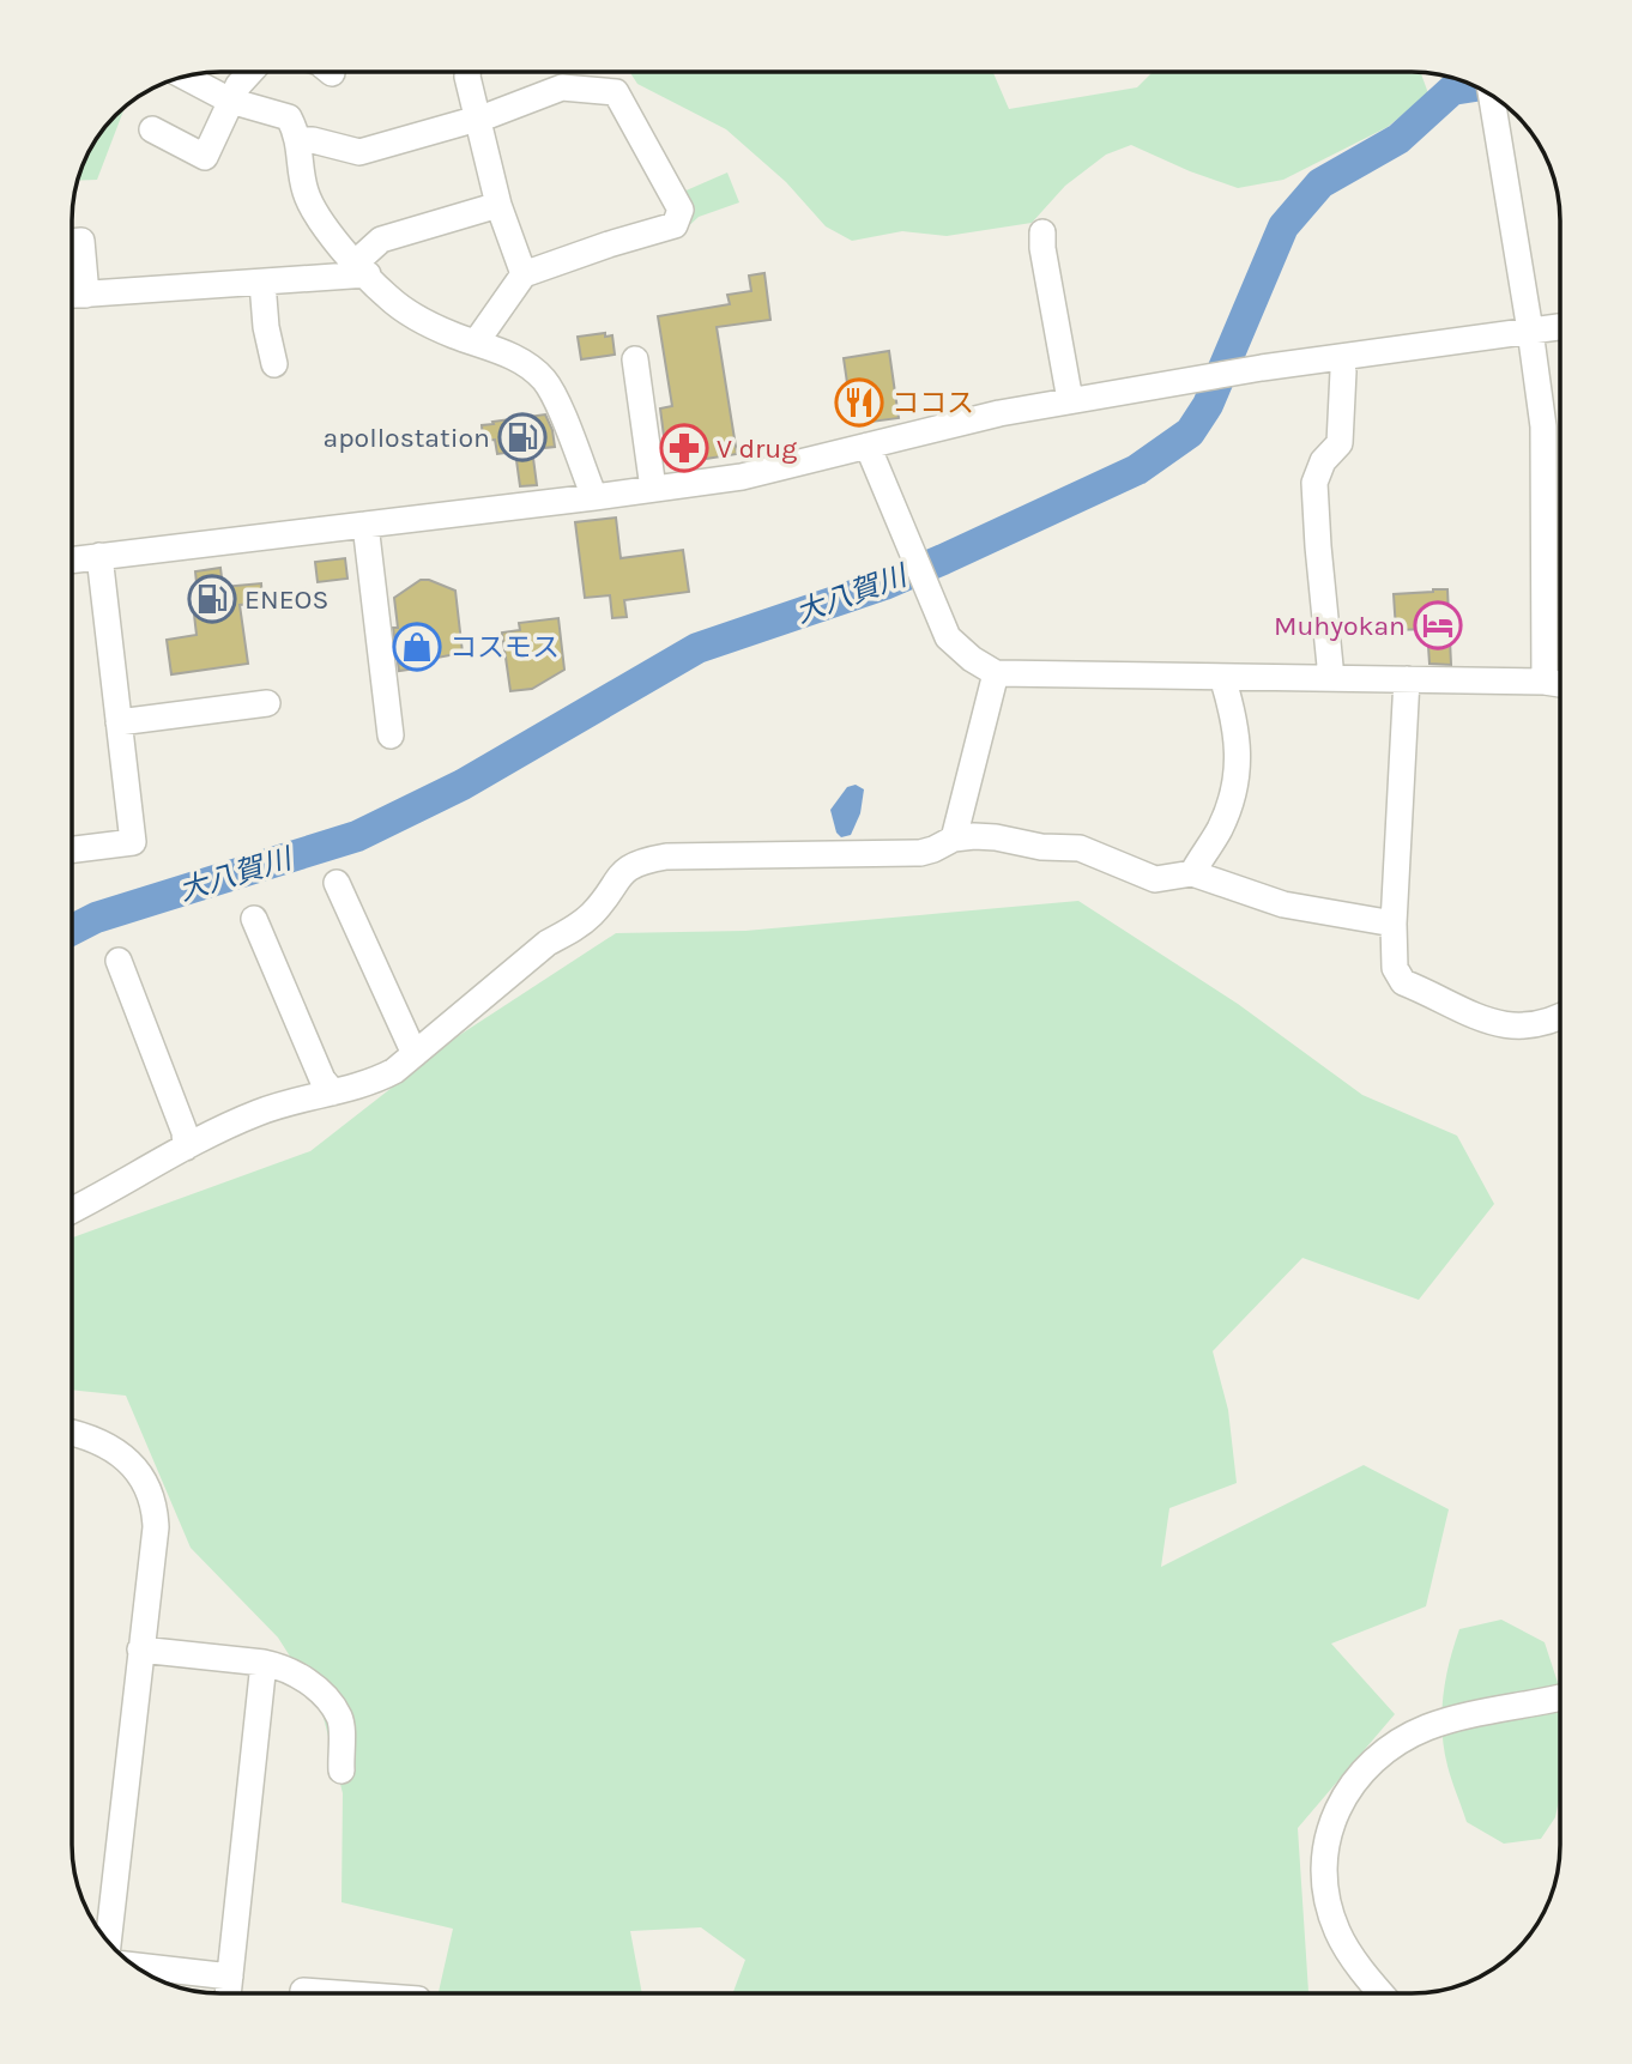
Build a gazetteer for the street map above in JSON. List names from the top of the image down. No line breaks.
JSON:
{"water":["大八賀川"],"places":{"restaurant":["ココス"],"fuel station":["apollostation","ENEOS"],"pharmacy":["V drug"],"hotel":["Muhyokan"],"shop":["コスモス"]}}
